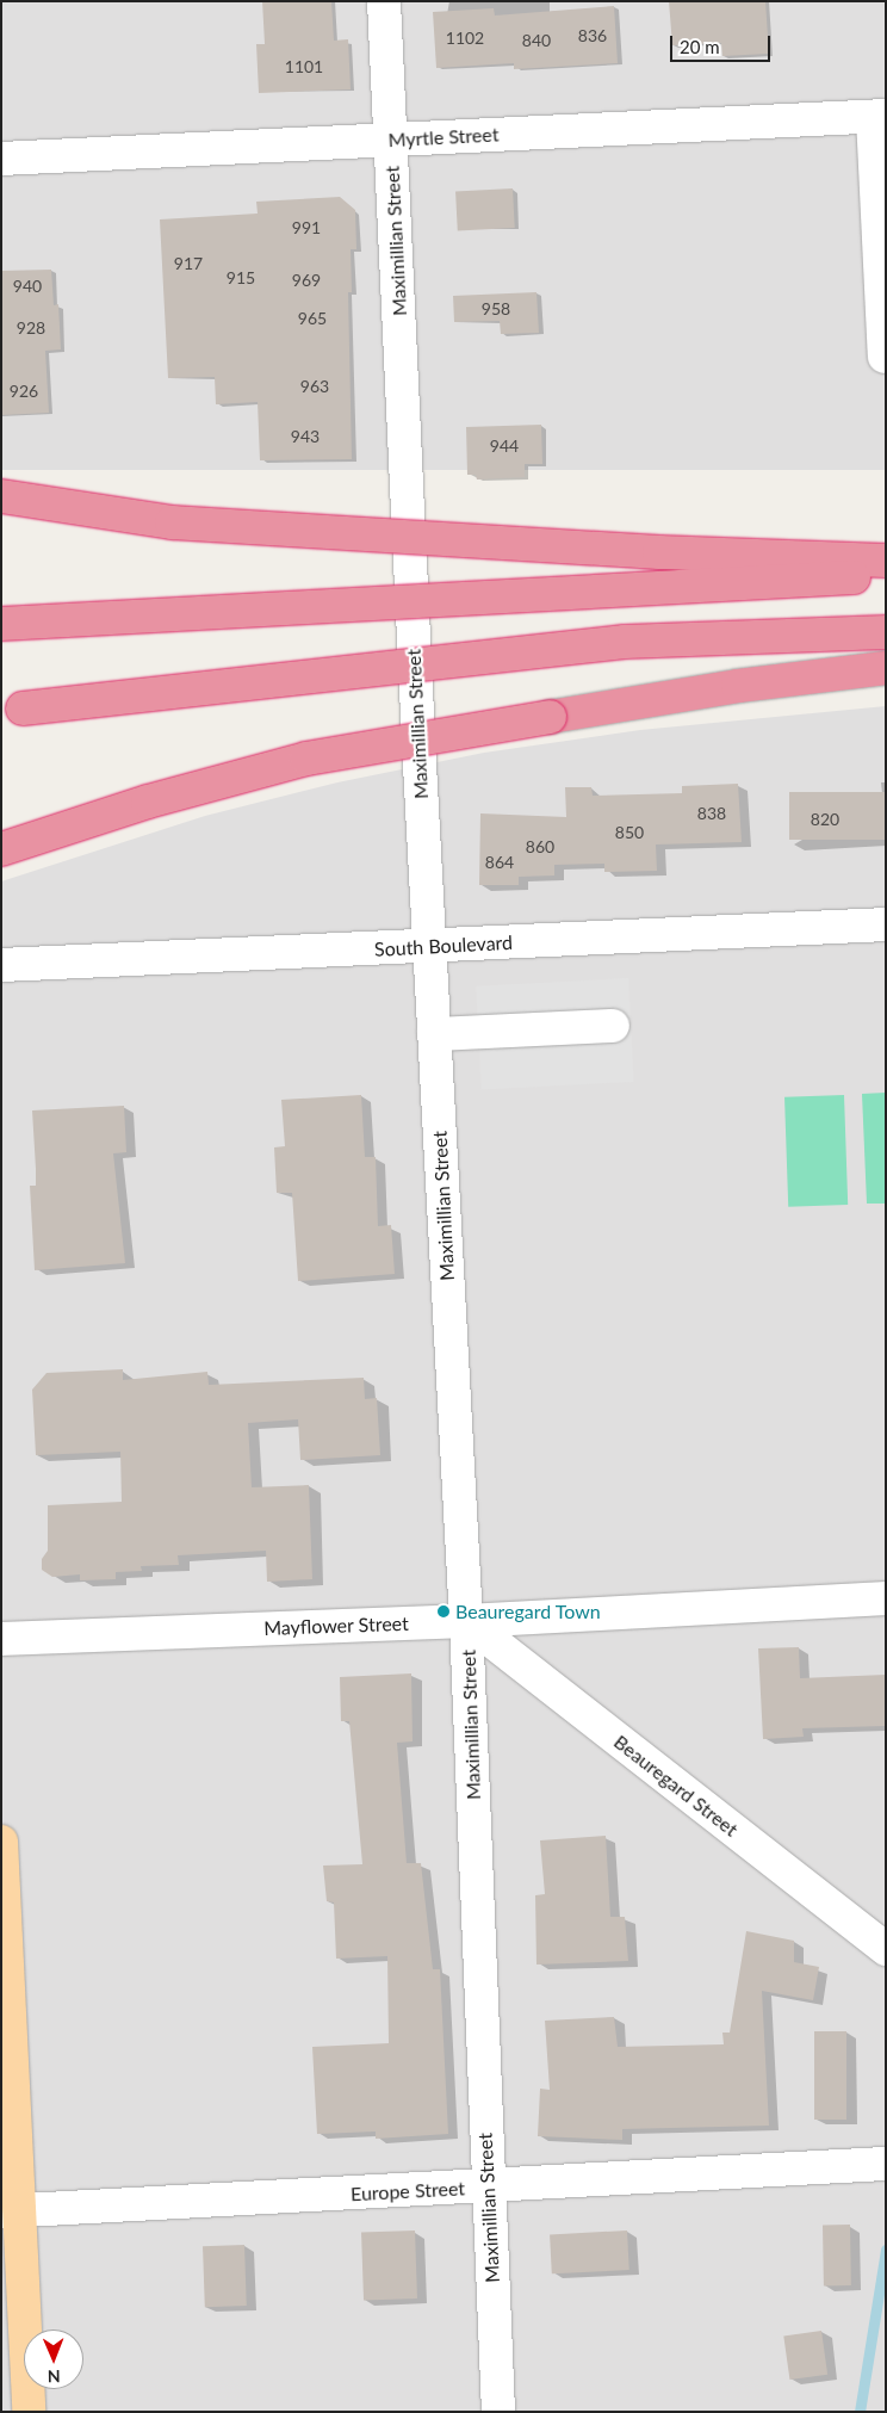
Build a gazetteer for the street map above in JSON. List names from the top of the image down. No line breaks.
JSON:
{"streets":{"street":["Myrtle Street","Maximillian Street","South Boulevard","Mayflower Street","Beauregard Street","Europe Street"]},"crossings":[["Myrtle Street","Maximillian Street"],["Maximillian Street","South Boulevard"],["Maximillian Street","Mayflower Street"],["Maximillian Street","Beauregard Street"],["Maximillian Street","Europe Street"],["Mayflower Street","Beauregard Street"]],"places":["Beauregard Town"],"house_numbers":["836","1102","840","1101","991","917","915","969","940","958","965","928","963","926","943","944","838","820","850","860","864"],"scale_bar":"20 m","north":"bottom"}
